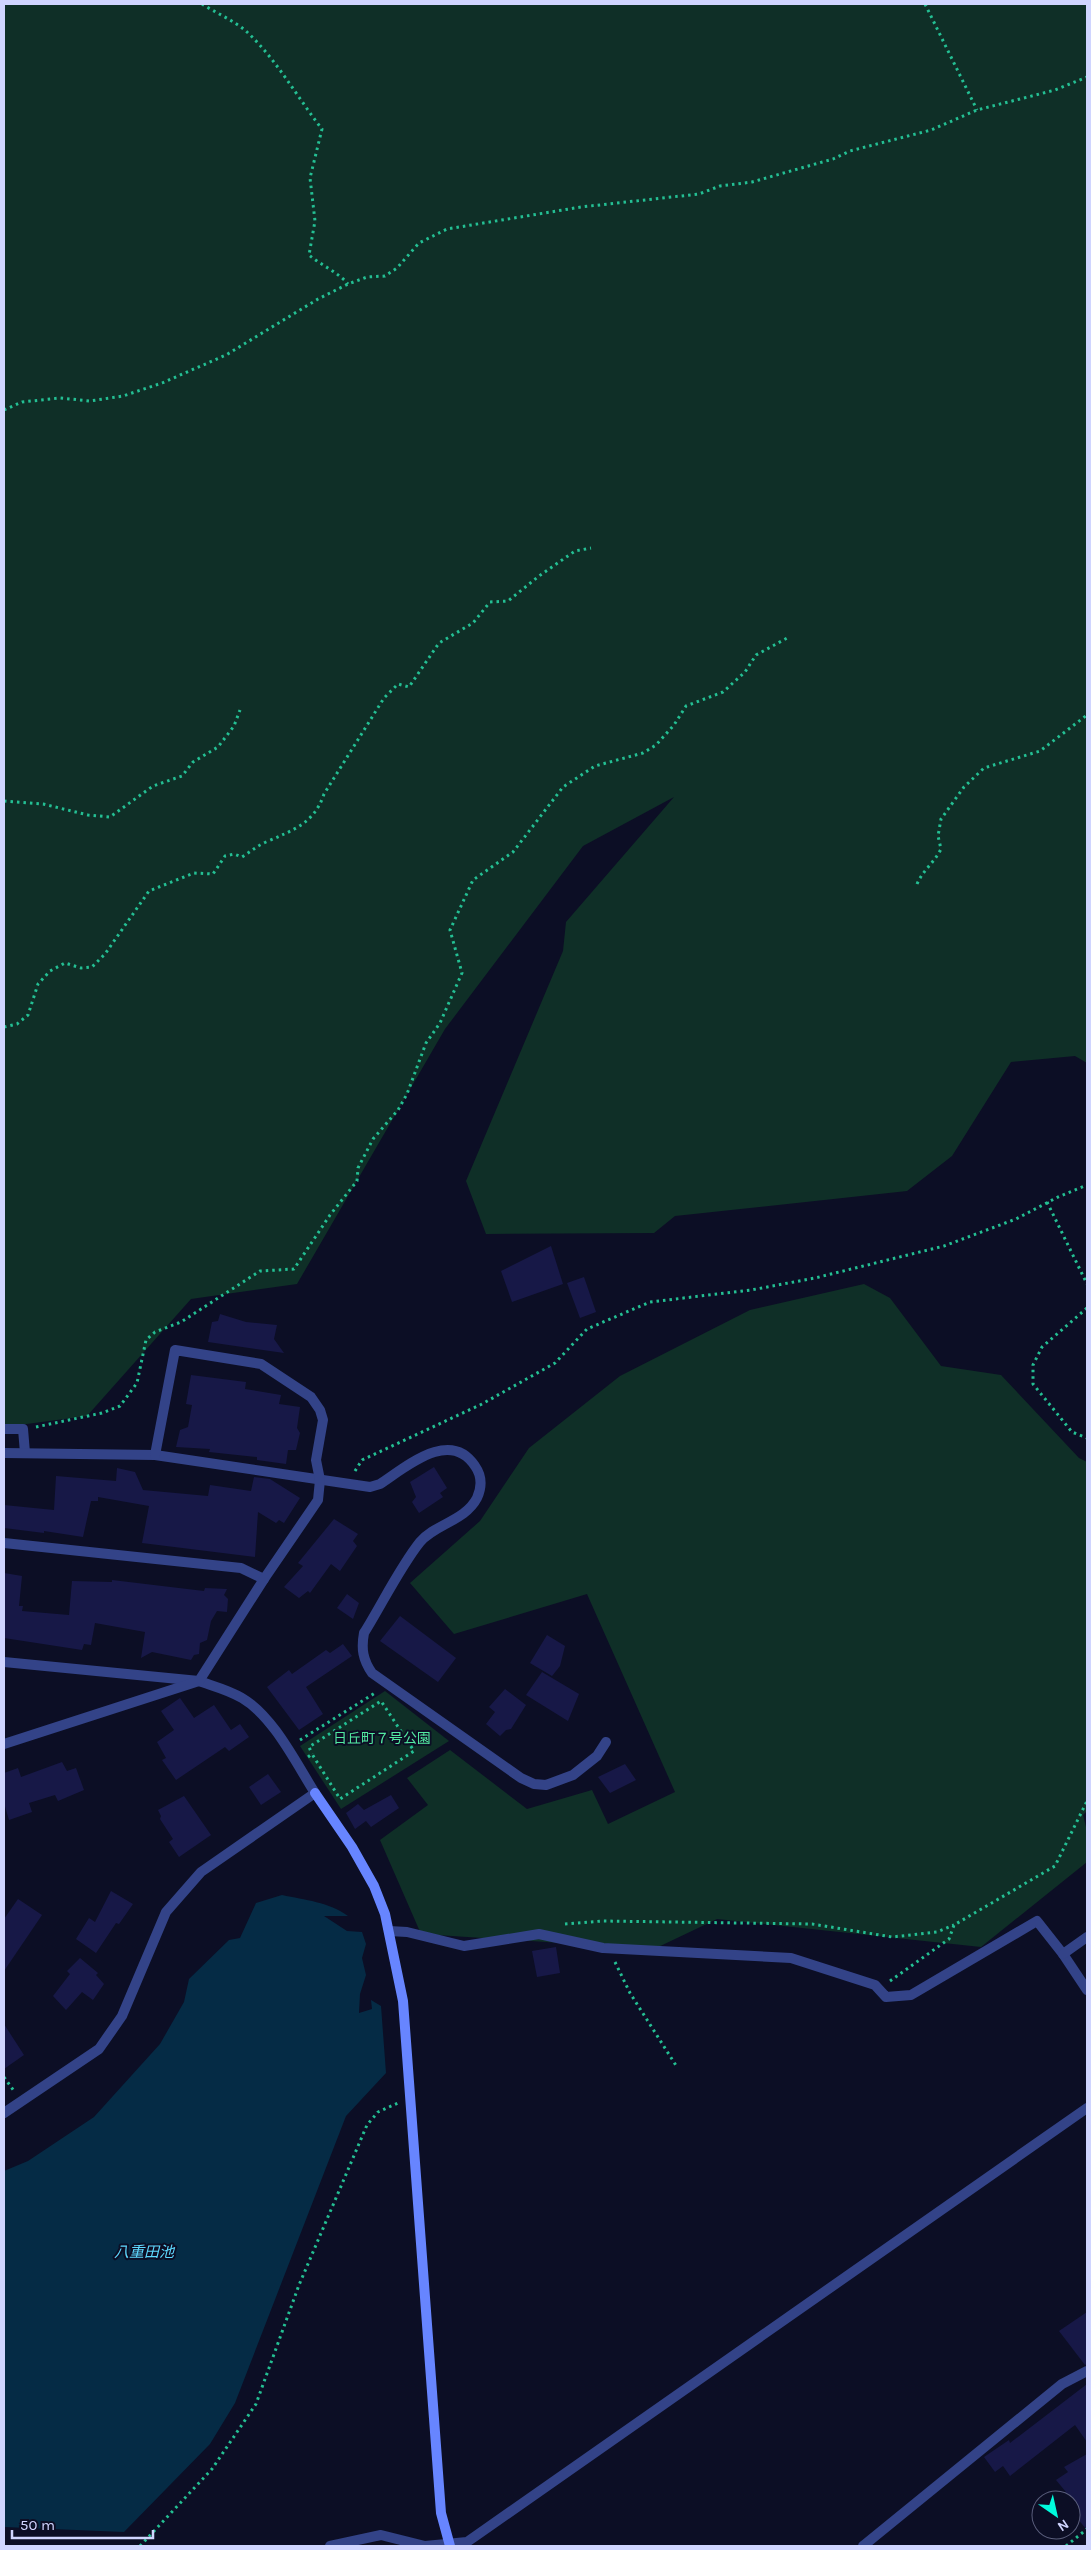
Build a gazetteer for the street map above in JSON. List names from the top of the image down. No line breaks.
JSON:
{"water":["八重田池"],"parks":["日丘町７号公園"],"scale_bar":"50 m","north":"bottom right"}
